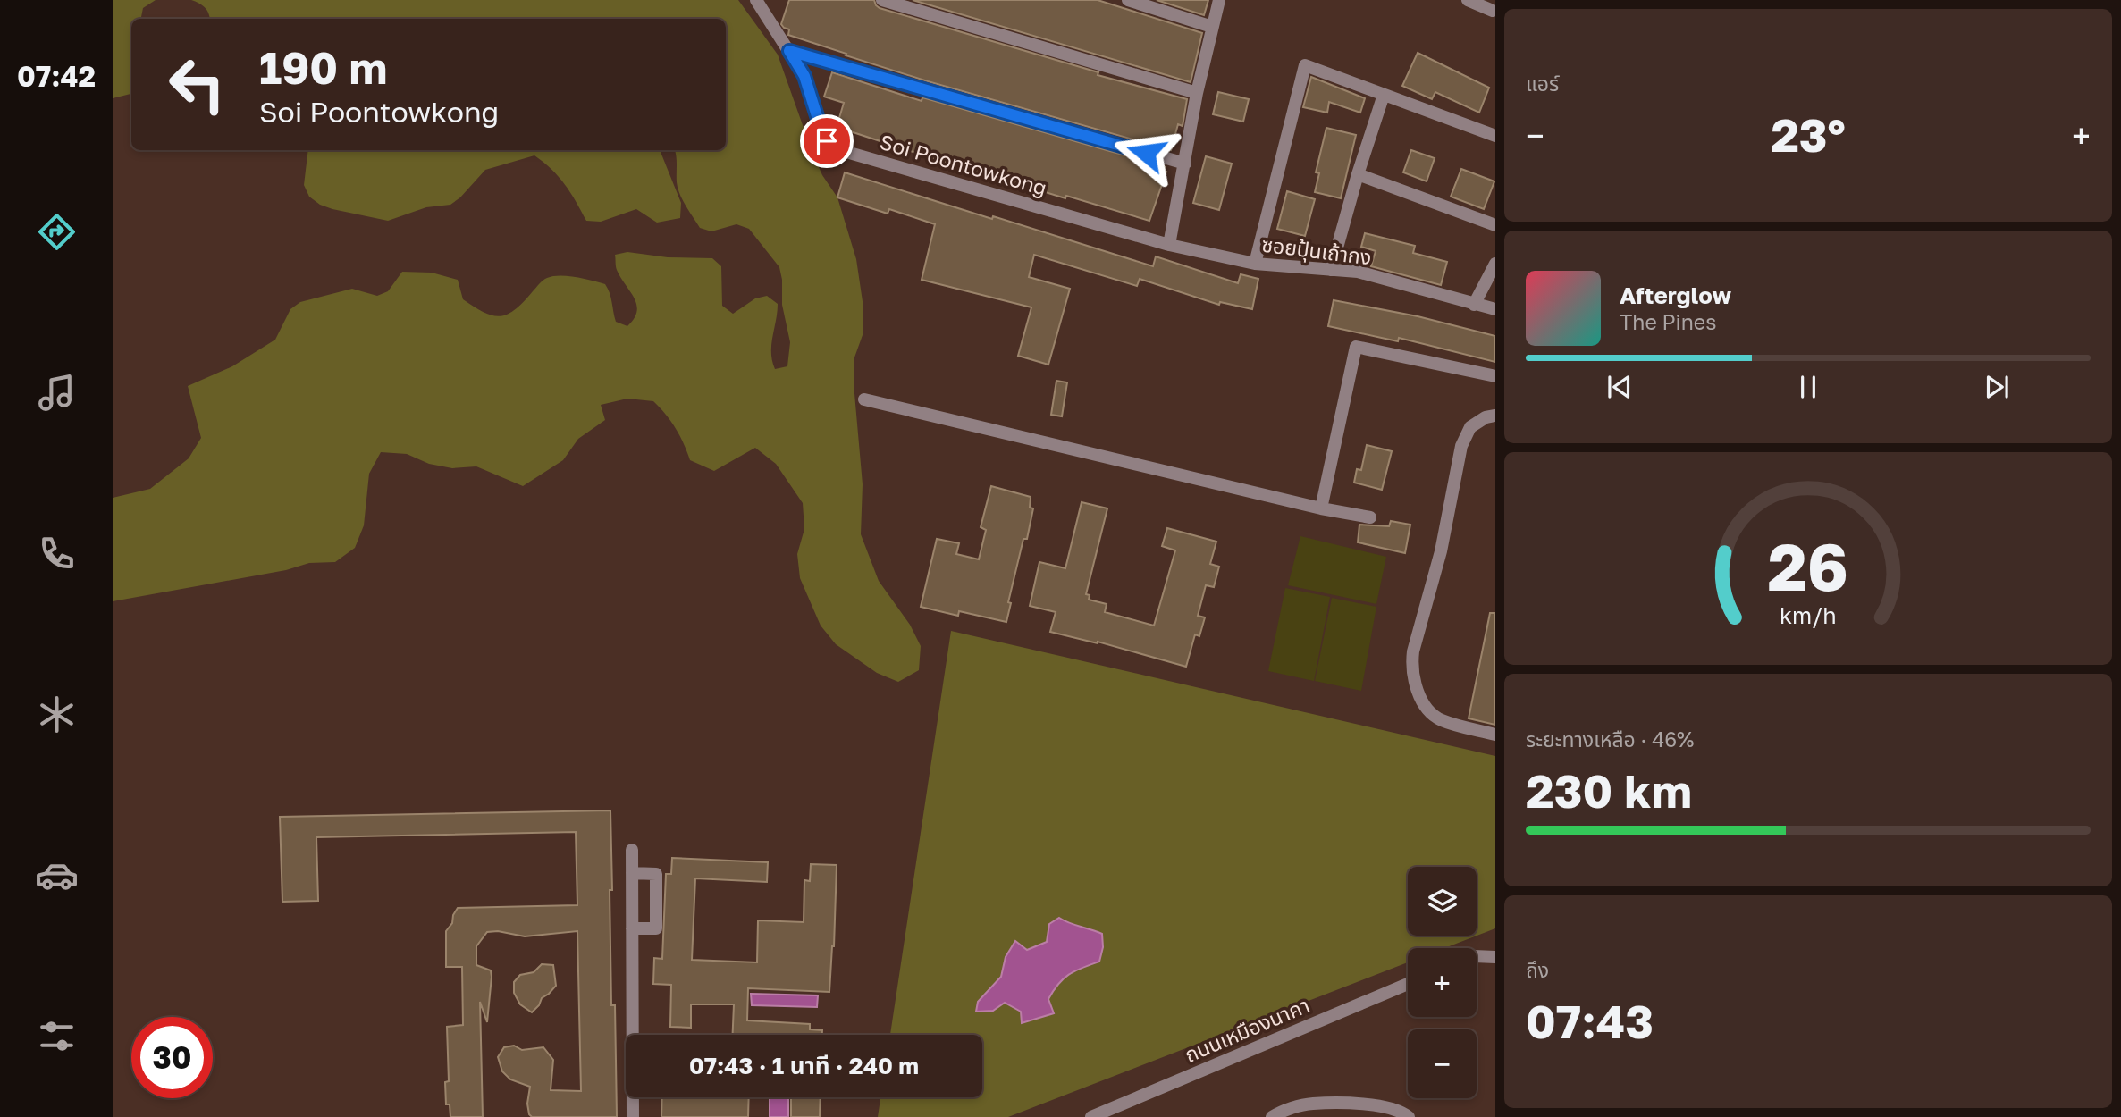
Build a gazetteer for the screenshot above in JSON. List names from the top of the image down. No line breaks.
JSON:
{"streets":{"street":["Soi Poontowkong","ซอยปุ้นเถ้ากง","ถนนเหมืองนาคา"]},"crossings":[["Soi Poontowkong","ซอยปุ้นเถ้ากง"]],"page":{"tabs":"07:42","tile":["แอร์",["ระยะทางเหลือ · 46%","230 km"],["ถึง","07:43"]],"turn":["190 m","Soi Poontowkong"],"heat":["−","23°","+"],"song":["Afterglow","The Pines"],"map_buttons":["+","−"],"limit":"30","trip":"07:43 · 1 นาที · 240 m","gauge":["26","km/h"]}}
